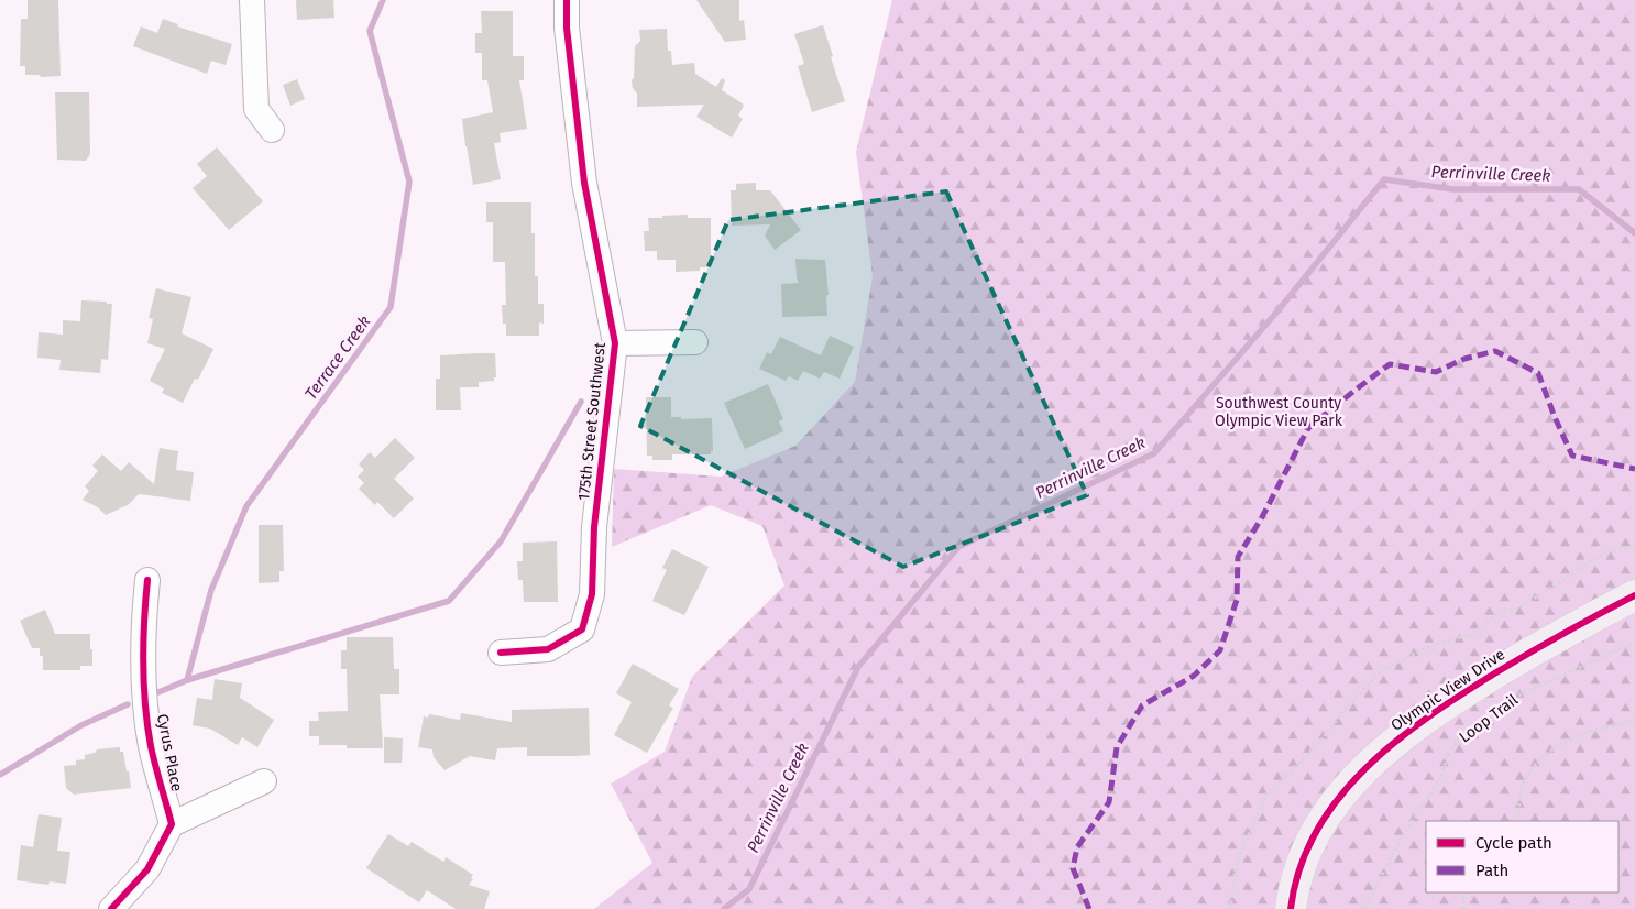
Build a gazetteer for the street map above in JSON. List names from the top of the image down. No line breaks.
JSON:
{"streets":{"main road":["Olympic View Drive"],"street":["175th Street Southwest","Cyrus Place"],"path":["Loop Trail"]},"water":["Perrinville Creek","Terrace Creek"],"parks":["Southwest County Olympic View Park"],"legend":["Cycle path","Path"]}
